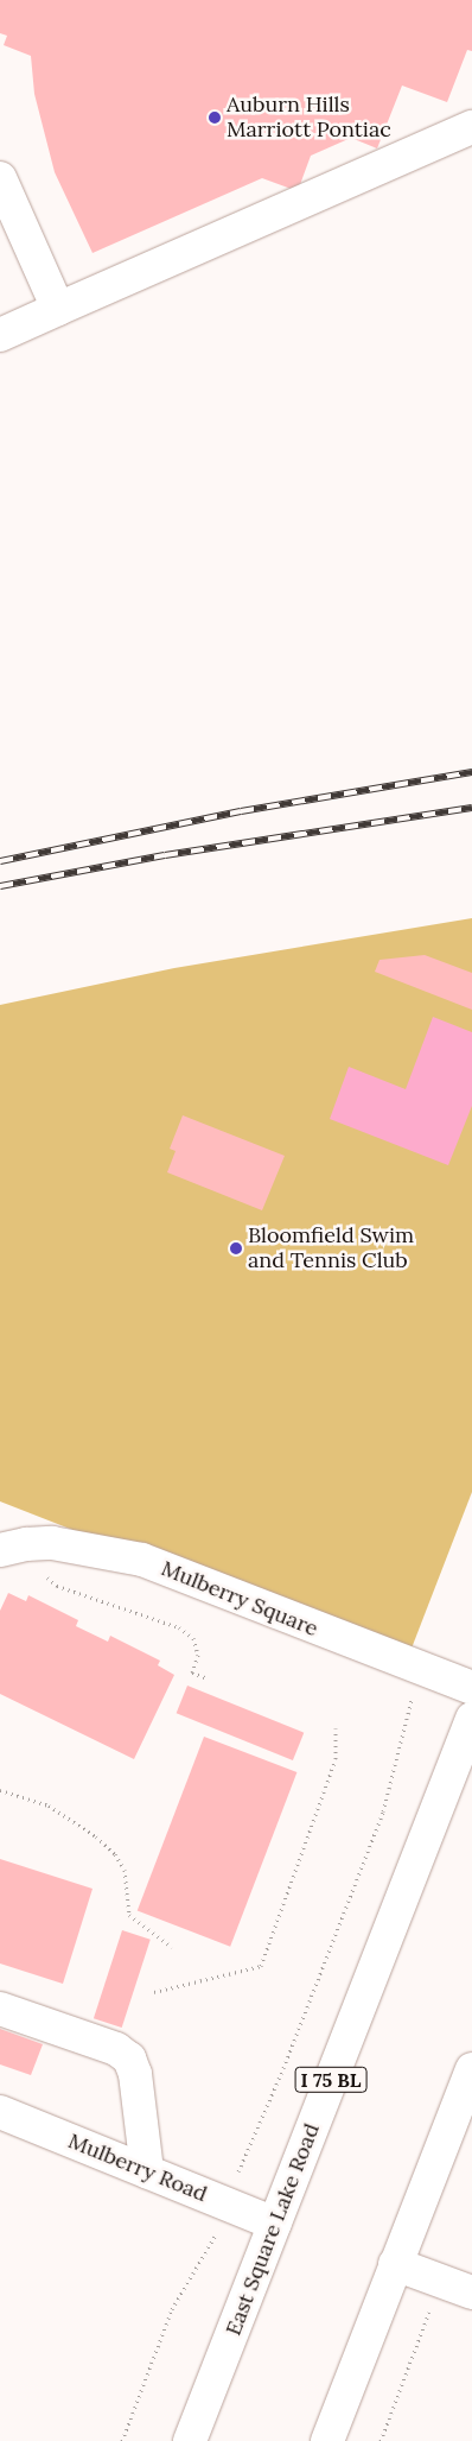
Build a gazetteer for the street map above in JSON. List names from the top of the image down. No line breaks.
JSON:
{"streets":{"main road":["Mulberry Square","I 75 BL","Mulberry Road","East Square Lake Road"]},"crossings":[["Mulberry Road","East Square Lake Road"]],"places":["Auburn Hills Marriott Pontiac","Bloomfield Swim and Tennis Club"]}
